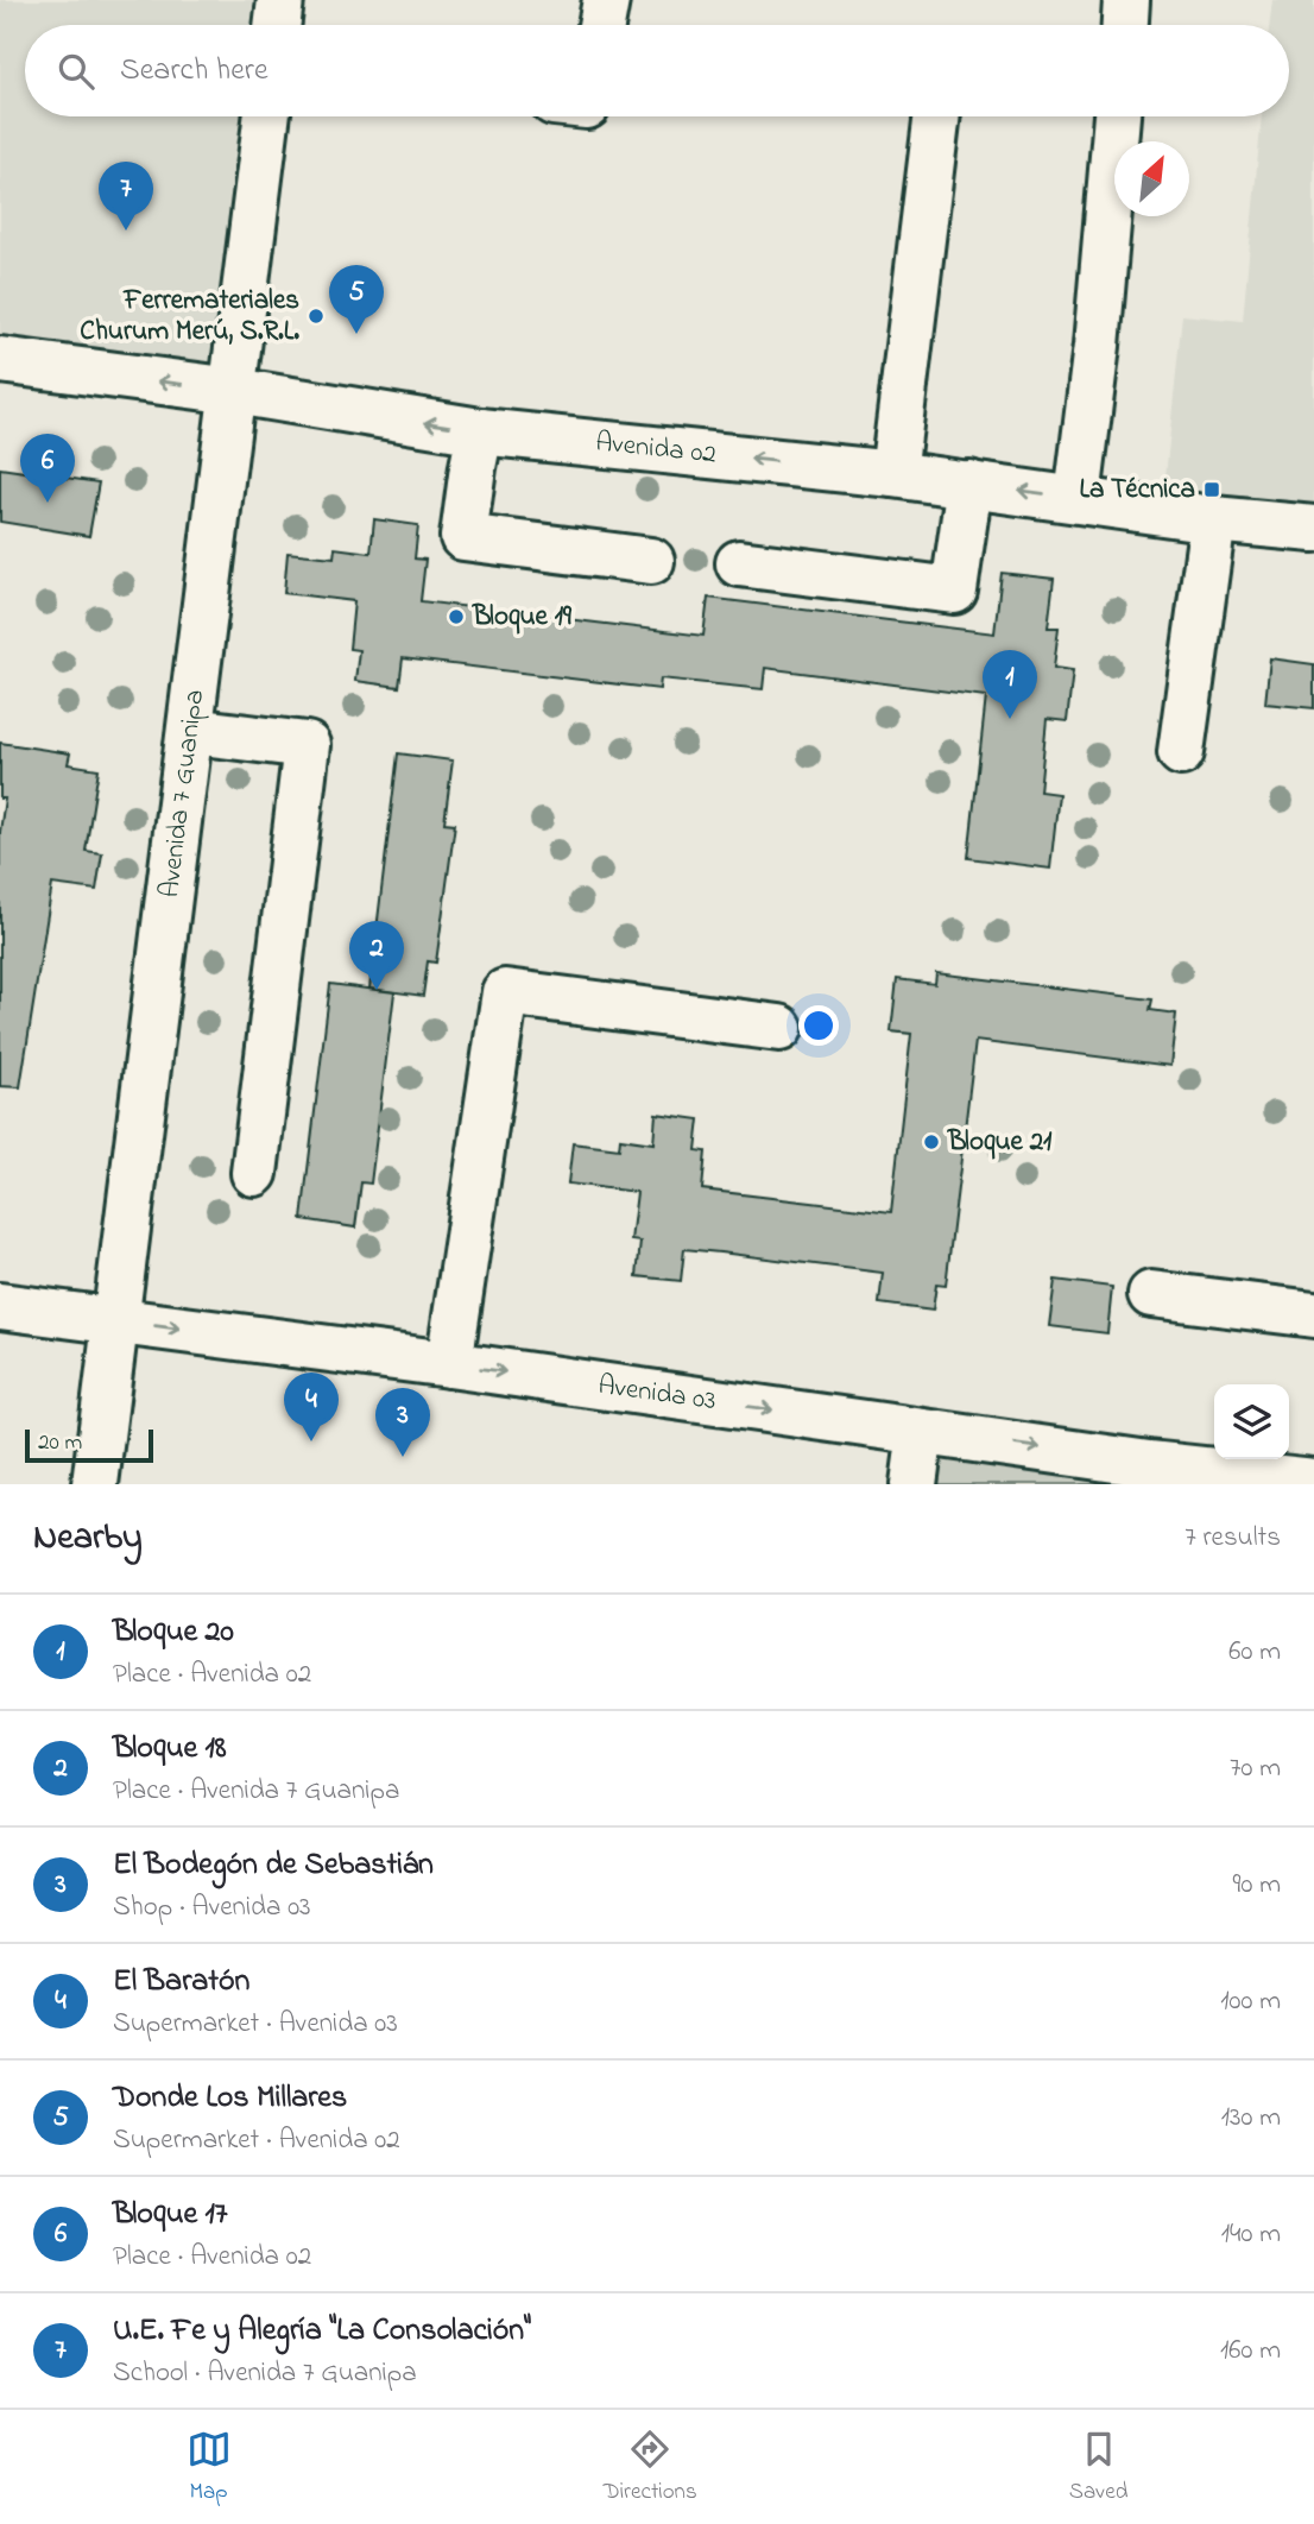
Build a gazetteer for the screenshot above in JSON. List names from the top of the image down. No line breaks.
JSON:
{"streets":{"street":["Avenida 02","Avenida 7 Guanipa","Avenida 03"]},"crossings":[["Avenida 02","Avenida 7 Guanipa"],["Avenida 7 Guanipa","Avenida 03"]],"one_way":["Avenida 02","Avenida 03"],"places":{"other":["Ferremateriales Churum Merú, S.R.L.","Bloque 19","Bloque 21"],"transit":["La Técnica"]},"scale_bar":"20 m","north":"top right","page":{"search":"Search here","pins":["7","5","6","1","2","4","3"],"scale":"20 m","heading":["Nearby","7 results"],"list":[{"mark":"1","name":"Bloque 20","note":"Place · Avenida 02","value":"60 m"},{"mark":"2","name":"Bloque 18","note":"Place · Avenida 7 Guanipa","value":"70 m"},{"mark":"3","name":"El Bodegón de Sebastián","note":"Shop · Avenida 03","value":"90 m"},{"mark":"4","name":"El Baratón","note":"Supermarket · Avenida 03","value":"100 m"},{"mark":"5","name":"Donde Los Millares","note":"Supermarket · Avenida 02","value":"130 m"},{"mark":"6","name":"Bloque 17","note":"Place · Avenida 02","value":"140 m"},{"mark":"7","name":"U.E. Fe y Alegría \"La Consolación\"","note":"School · Avenida 7 Guanipa","value":"160 m"}],"nav":["Map","Directions","Saved"]}}
